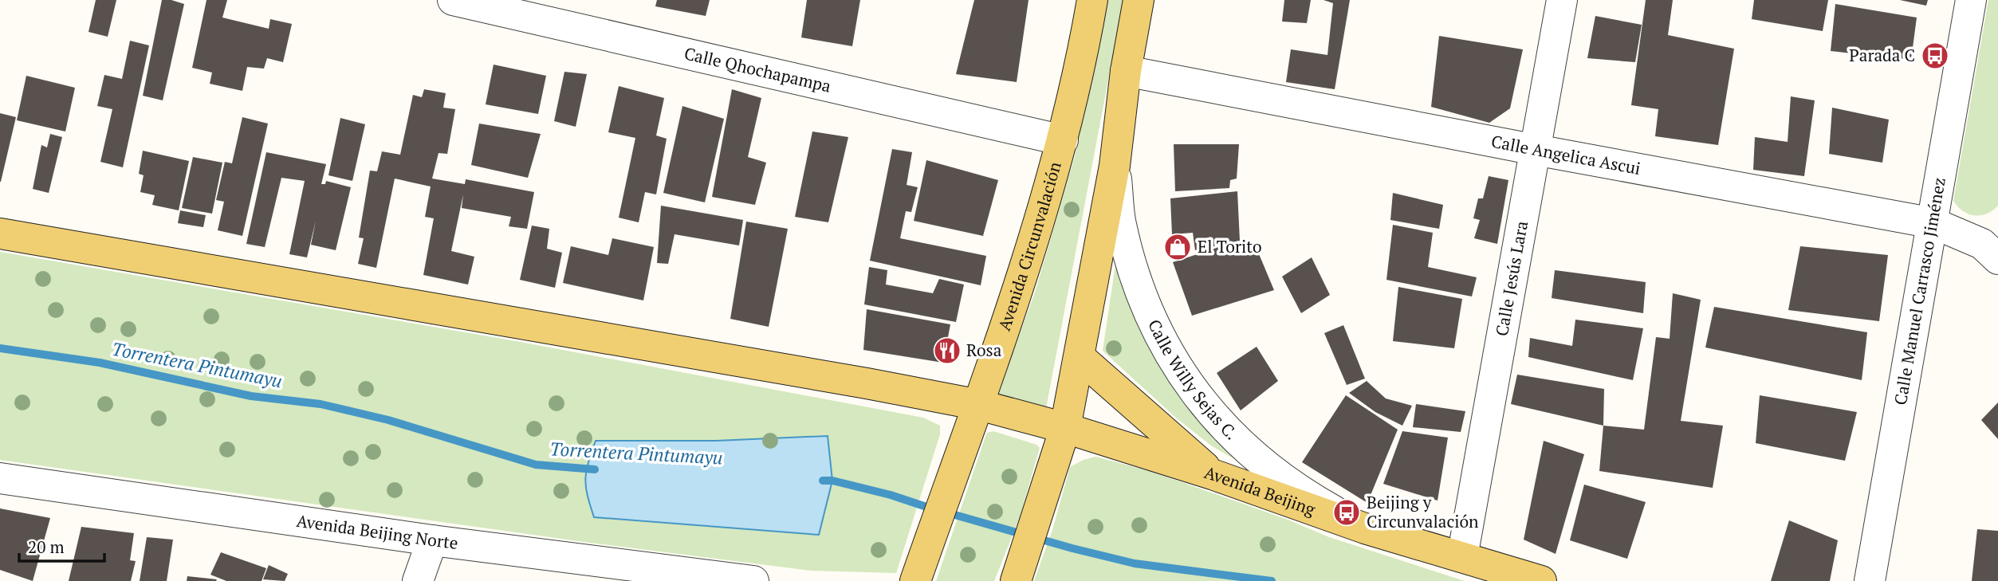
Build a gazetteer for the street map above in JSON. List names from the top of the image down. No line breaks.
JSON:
{"streets":{"main road":["Avenida Circunvalación","Avenida Beijing"],"street":["Calle Qhochapampa","Calle Angelica Ascui","Calle Jesús Lara","Calle Manuel Carrasco Jiménez","Calle Willy Sejas C.","Avenida Beijing Norte"]},"crossings":[["Calle Qhochapampa","Avenida Circunvalación"],["Calle Angelica Ascui","Calle Jesús Lara"],["Calle Angelica Ascui","Calle Manuel Carrasco Jiménez"],["Avenida Circunvalación","Avenida Beijing"],["Calle Jesús Lara","Avenida Beijing"],["Calle Willy Sejas C.","Avenida Beijing"]],"water":["Torrentera Pintumayu"],"places":{"bus stop":["Parada C","Beijing y Circunvalación"],"shop":["El Torito"],"restaurant":["Rosa"]},"scale_bar":"20 m"}
